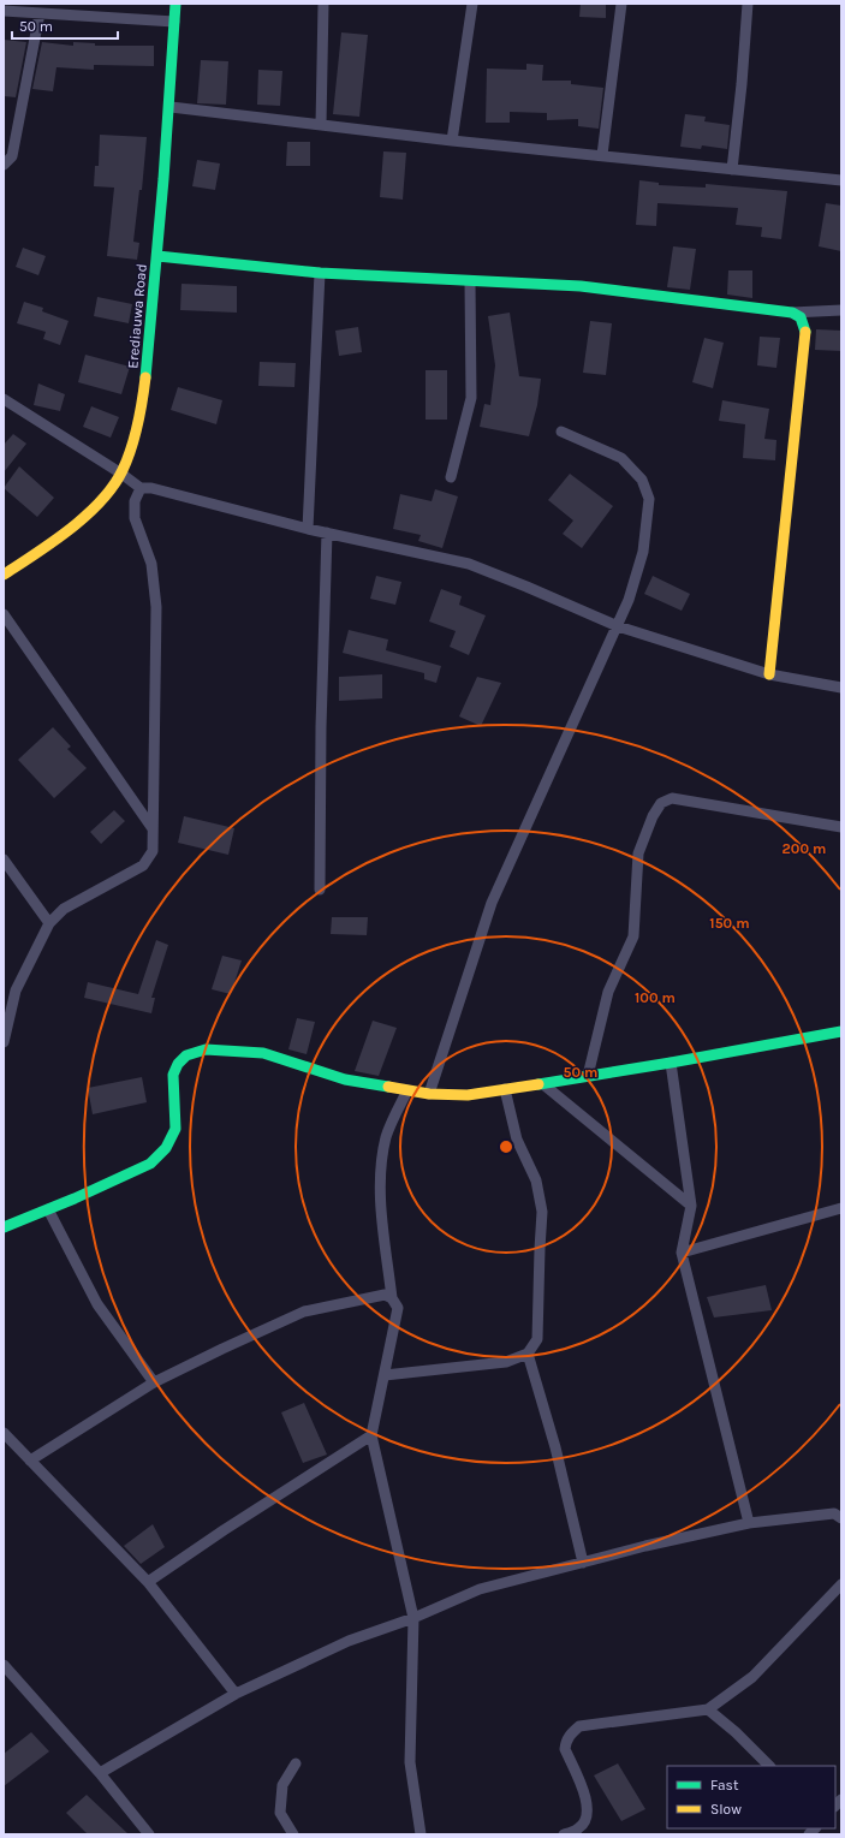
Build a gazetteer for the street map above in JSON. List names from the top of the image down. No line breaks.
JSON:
{"streets":{"street":["Erediauwa Road"]},"legend":["Fast","Slow"],"scale_bar":"50 m","rings":["200 m","150 m","100 m","50 m"]}
